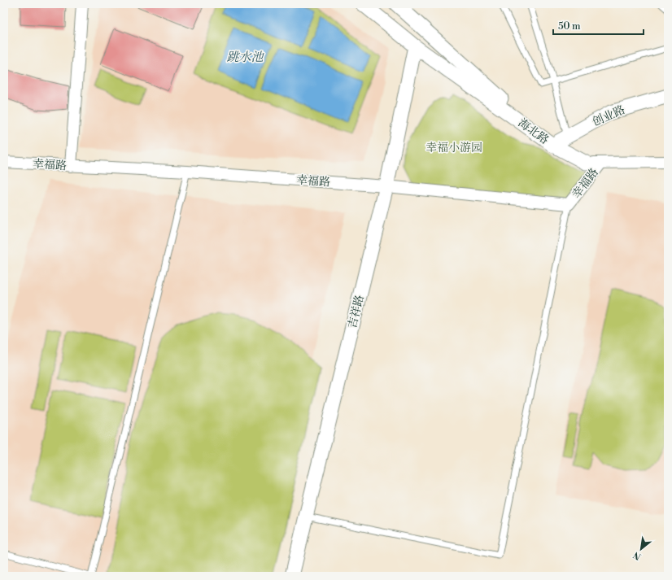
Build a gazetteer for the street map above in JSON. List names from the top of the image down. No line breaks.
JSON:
{"streets":{"street":["创业路","海北路","幸福路","吉祥路"]},"crossings":[["创业路","海北路"],["海北路","吉祥路"],["幸福路","吉祥路"]],"water":["跳水池"],"parks":["幸福小游园"],"scale_bar":"50 m","north":"bottom left"}
